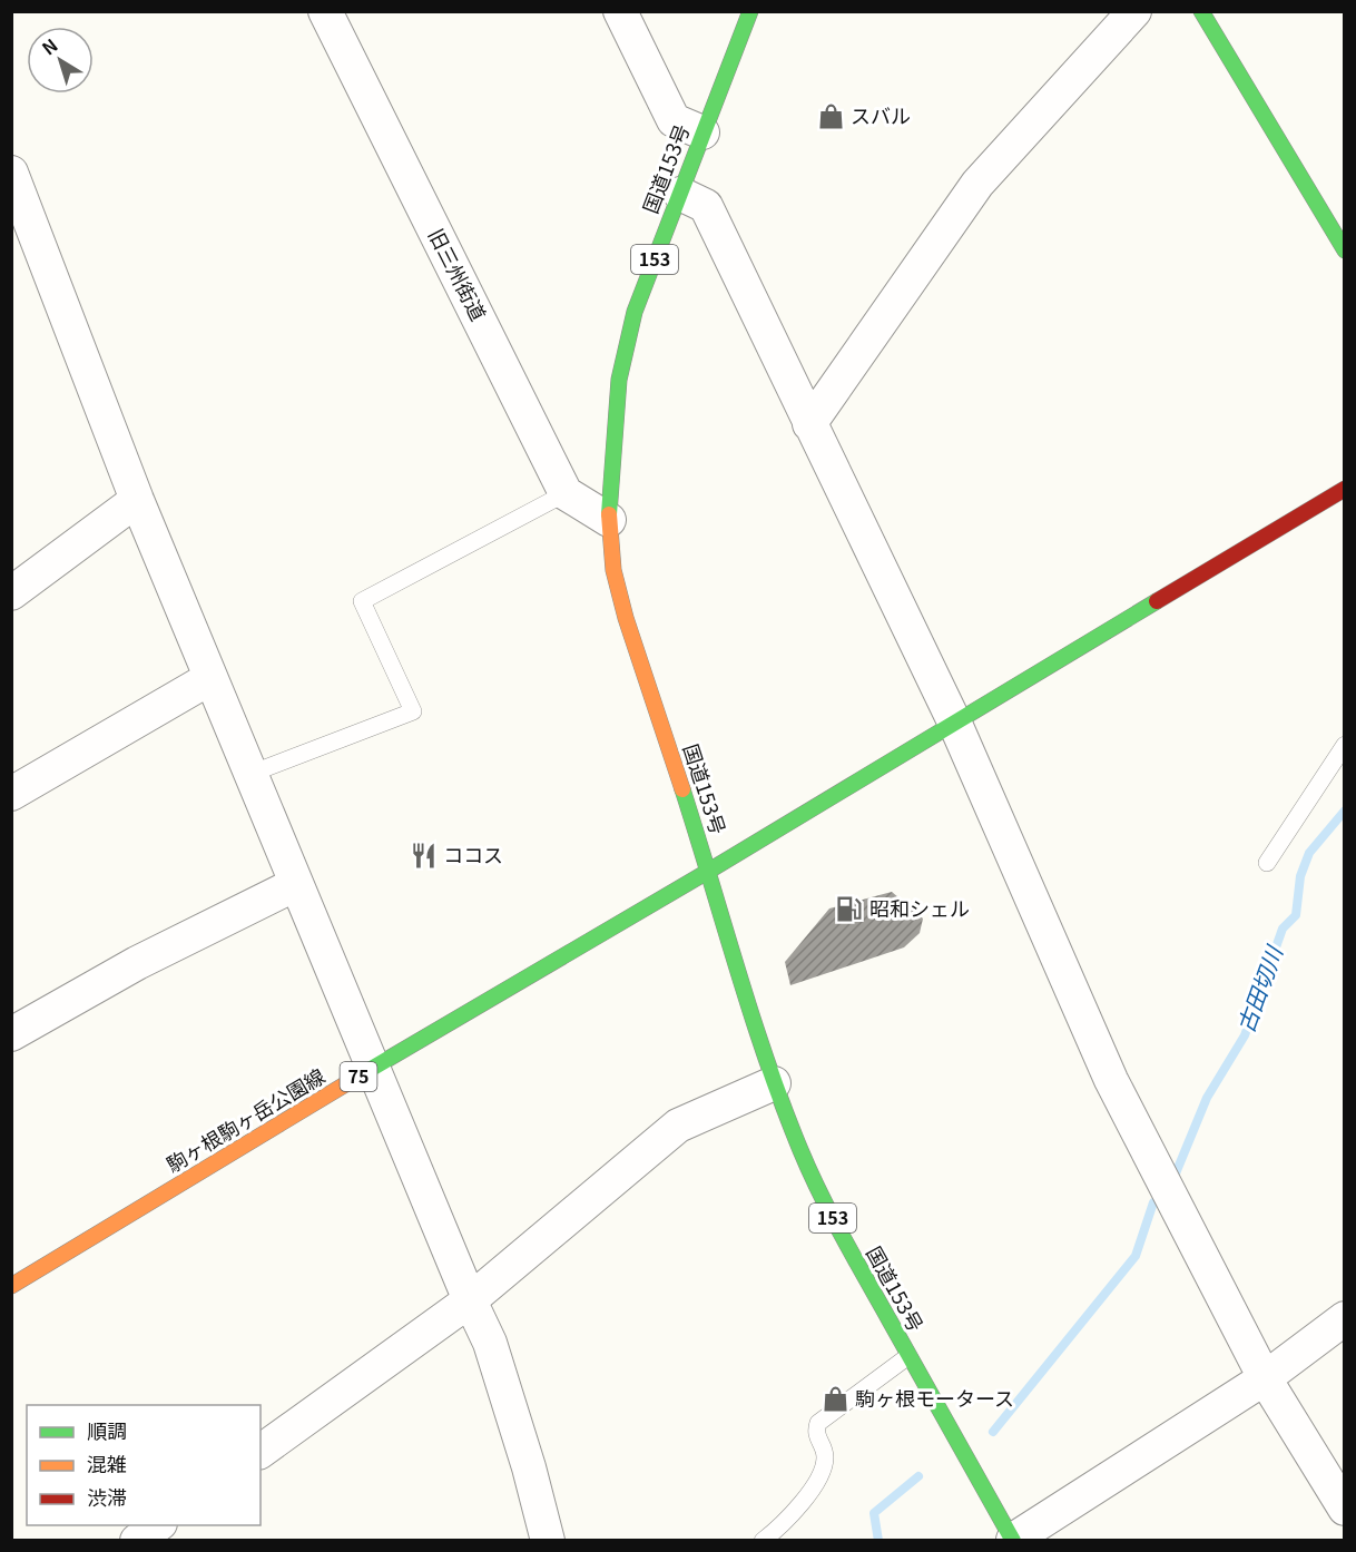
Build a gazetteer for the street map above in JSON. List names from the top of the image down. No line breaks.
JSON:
{"streets":{"main road":["国道153号","153","75","駒ヶ根駒ヶ岳公園線"],"street":["旧三州街道"]},"crossings":[["国道153号","駒ヶ根駒ヶ岳公園線"]],"water":["古田切川"],"places":{"shop":["スバル","駒ヶ根モータース"],"restaurant":["ココス"],"fuel station":["昭和シェル"]},"legend":["順調","混雑","渋滞"],"north":"top left"}
